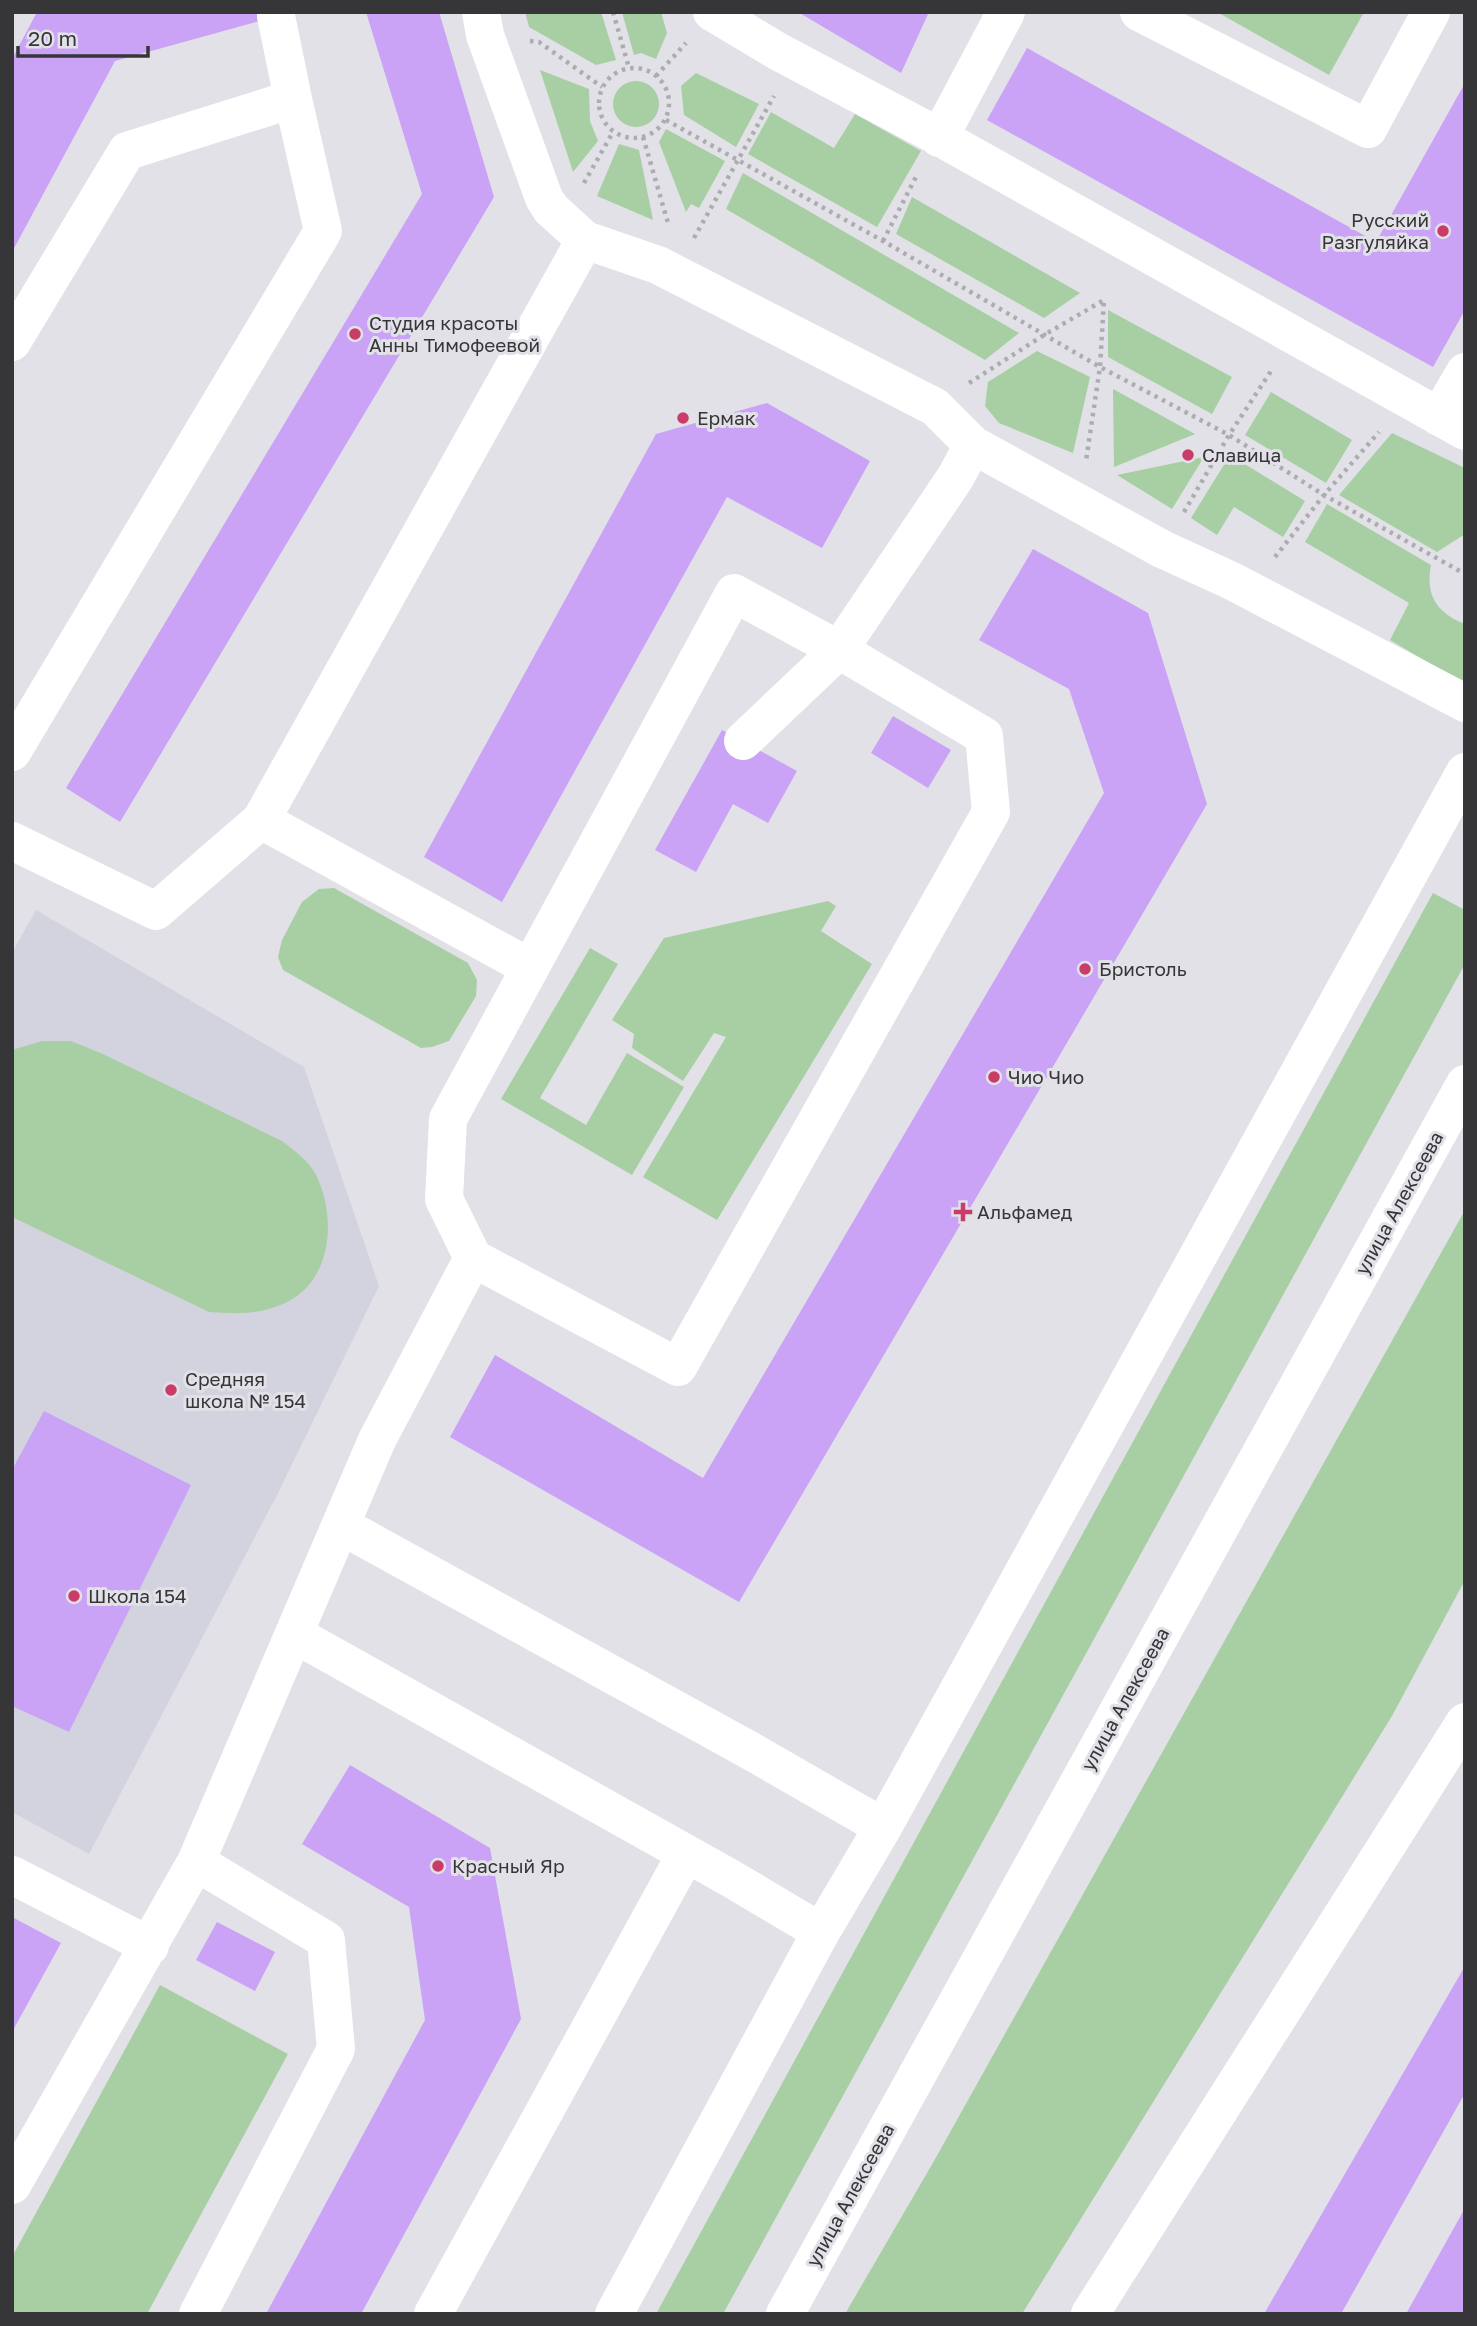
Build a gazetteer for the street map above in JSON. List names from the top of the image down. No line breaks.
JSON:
{"streets":{"street":["улица Алексеева"]},"places":{"other":["Русский Разгуляйка","Студия красоты Анны Тимофеевой","Ермак","Славица","Бристоль","Чио Чио","Средняя школа № 154","Школа 154","Красный Яр"],"health":["Альфамед"]},"scale_bar":"20 m"}
